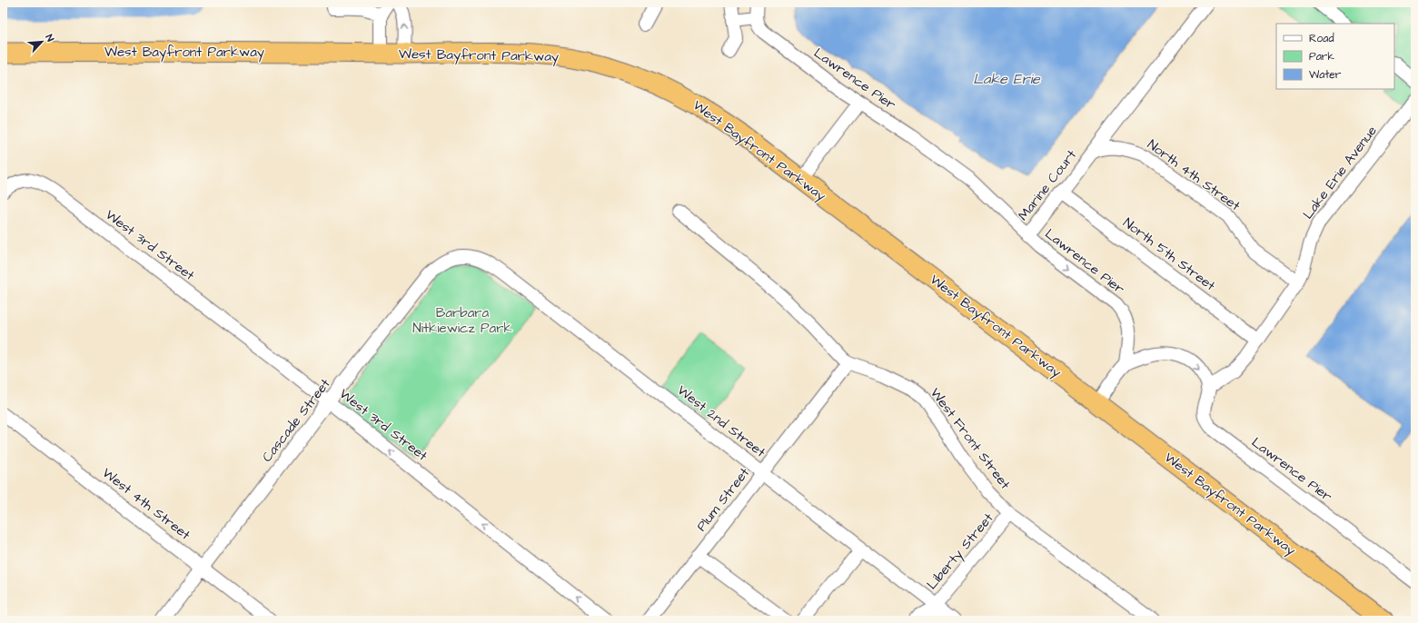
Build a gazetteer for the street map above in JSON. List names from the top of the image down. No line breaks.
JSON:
{"streets":{"highway":["West Bayfront Parkway"],"street":["Lawrence Pier","Lake Erie Avenue","North 4th Street","Marine Court","West 3rd Street","North 5th Street","Cascade Street","West 2nd Street","West Front Street","Plum Street","West 4th Street","Liberty Street"]},"crossings":[["Lawrence Pier","Lake Erie Avenue"],["Lawrence Pier","Marine Court"],["Lake Erie Avenue","North 4th Street"],["Lake Erie Avenue","North 5th Street"],["North 4th Street","Marine Court"],["Marine Court","North 5th Street"],["West 3rd Street","Cascade Street"],["Cascade Street","West 2nd Street"],["Cascade Street","West 4th Street"],["West 2nd Street","Plum Street"],["West 2nd Street","Liberty Street"],["West Front Street","Plum Street"],["West Front Street","Liberty Street"]],"one_way":["West 3rd Street"],"water":["Lake Erie"],"parks":["Barbara Nitkiewicz Park"],"legend":["Road","Park","Water"],"north":"top right"}
